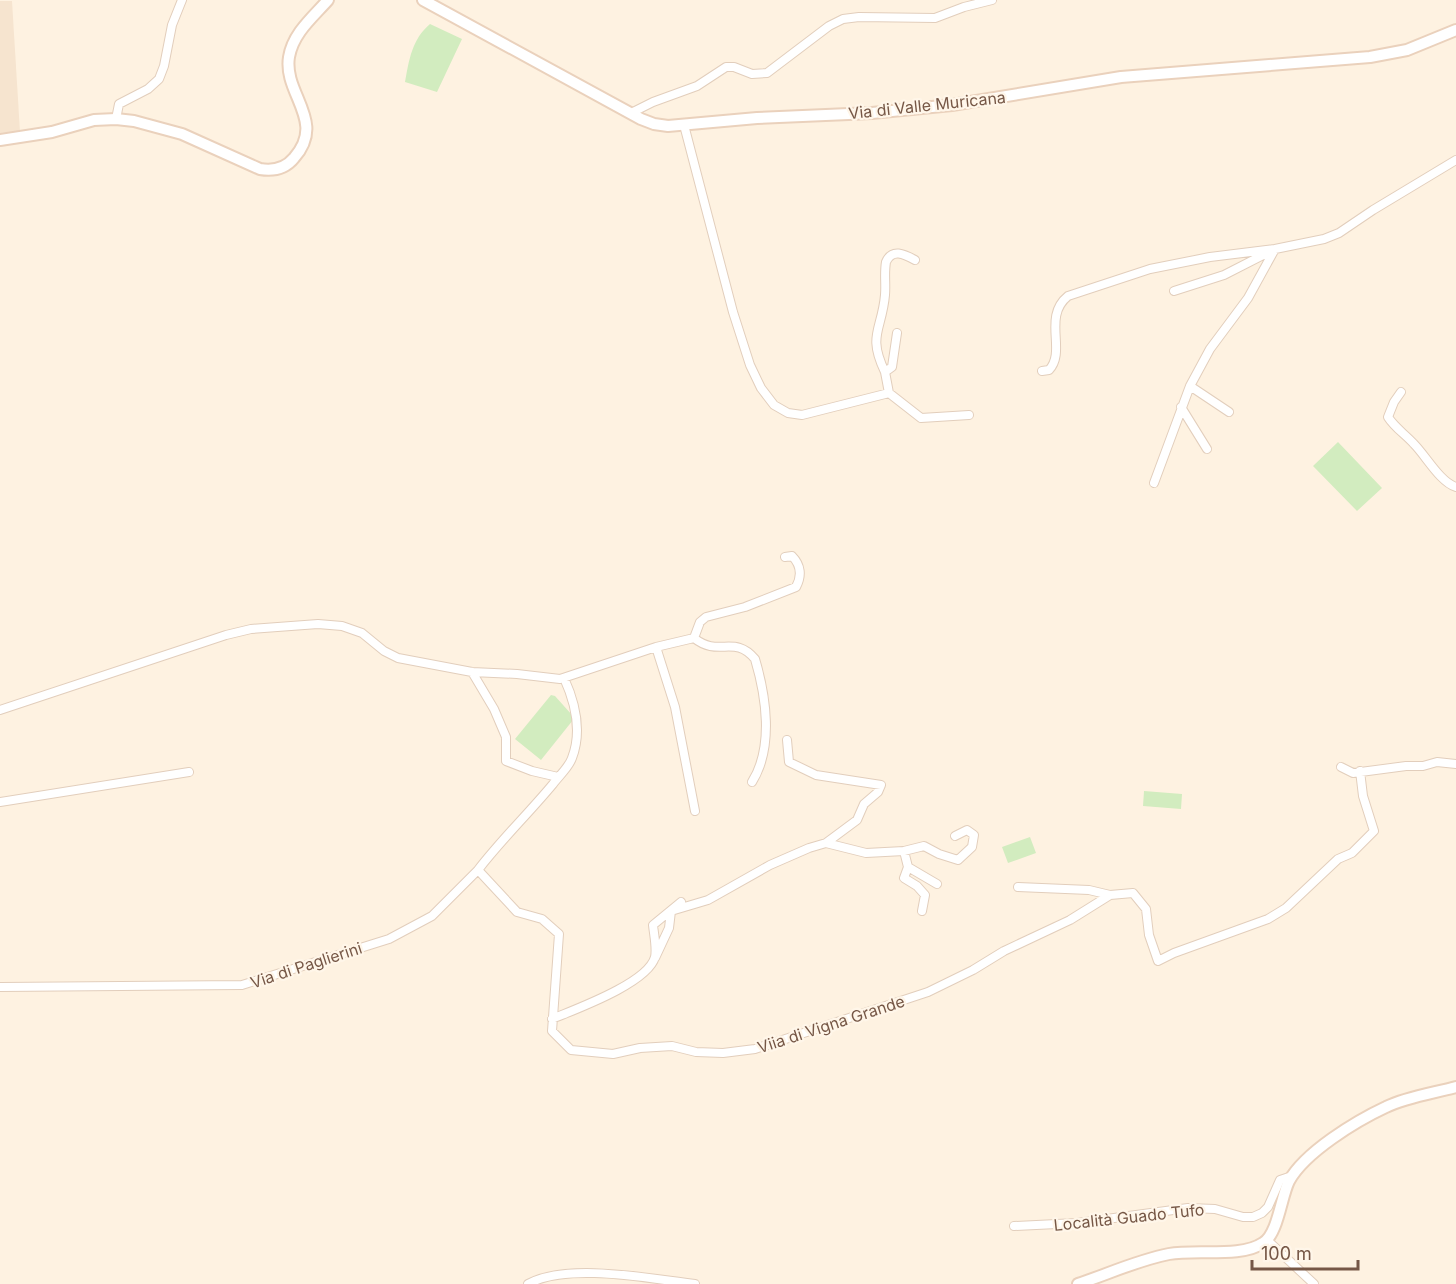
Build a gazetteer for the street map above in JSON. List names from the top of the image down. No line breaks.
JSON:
{"streets":{"street":["Via di Valle Muricana","Via di Paglierini","Viia di Vigna Grande","Località Guado Tufo"]},"scale_bar":"100 m"}
